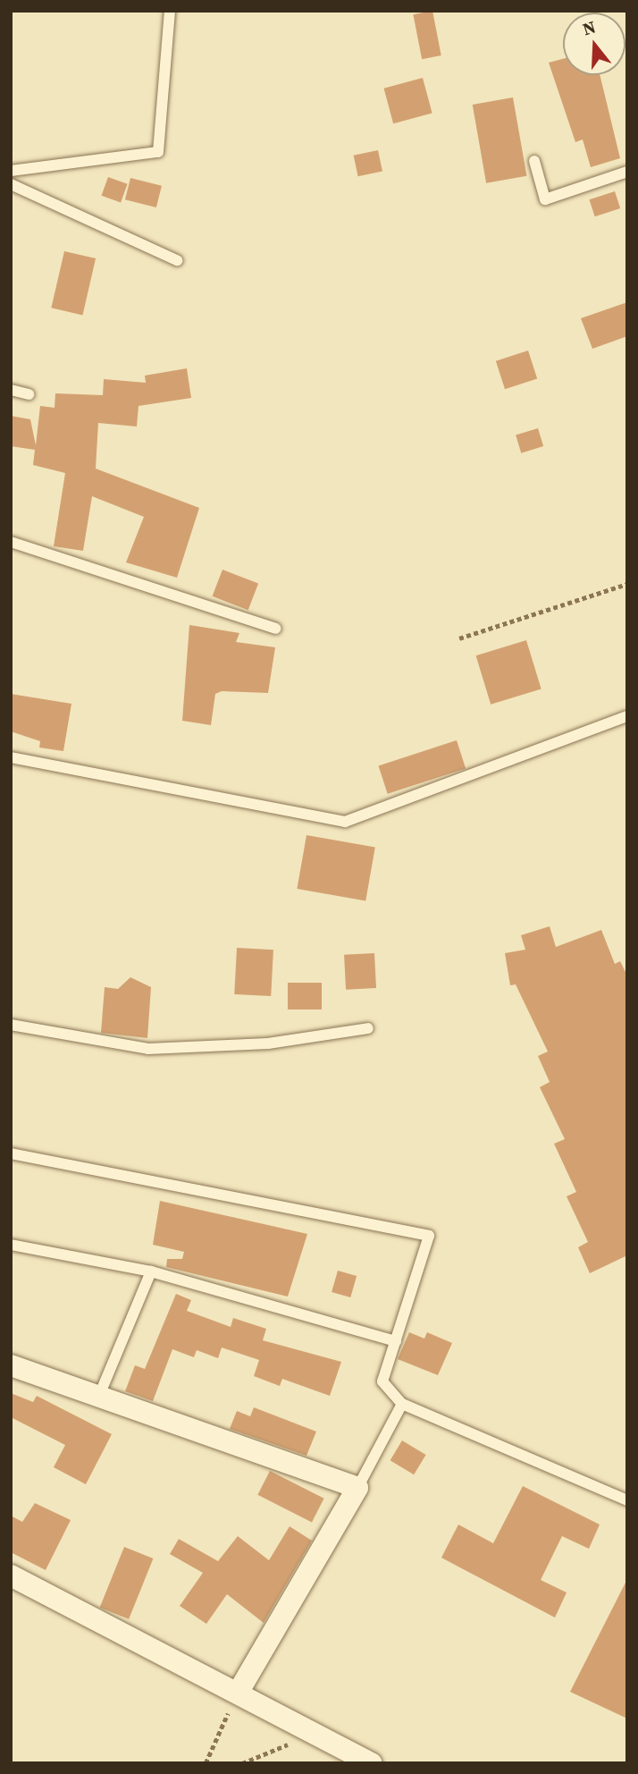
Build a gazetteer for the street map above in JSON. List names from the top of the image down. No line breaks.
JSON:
{"north":"top"}
